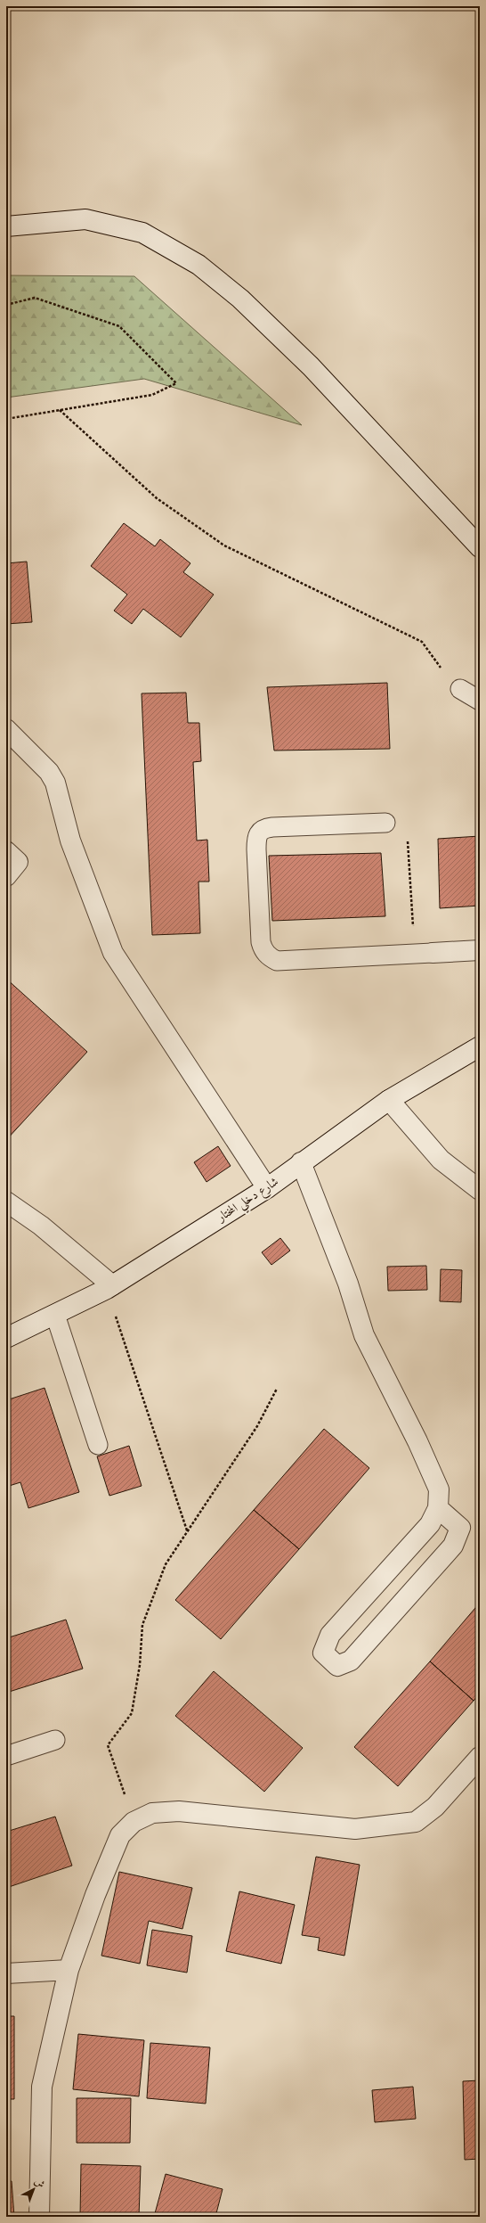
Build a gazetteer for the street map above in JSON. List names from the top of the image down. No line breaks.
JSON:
{"streets":{"street":["شارع دخلي المختار"]},"north":"top right"}
